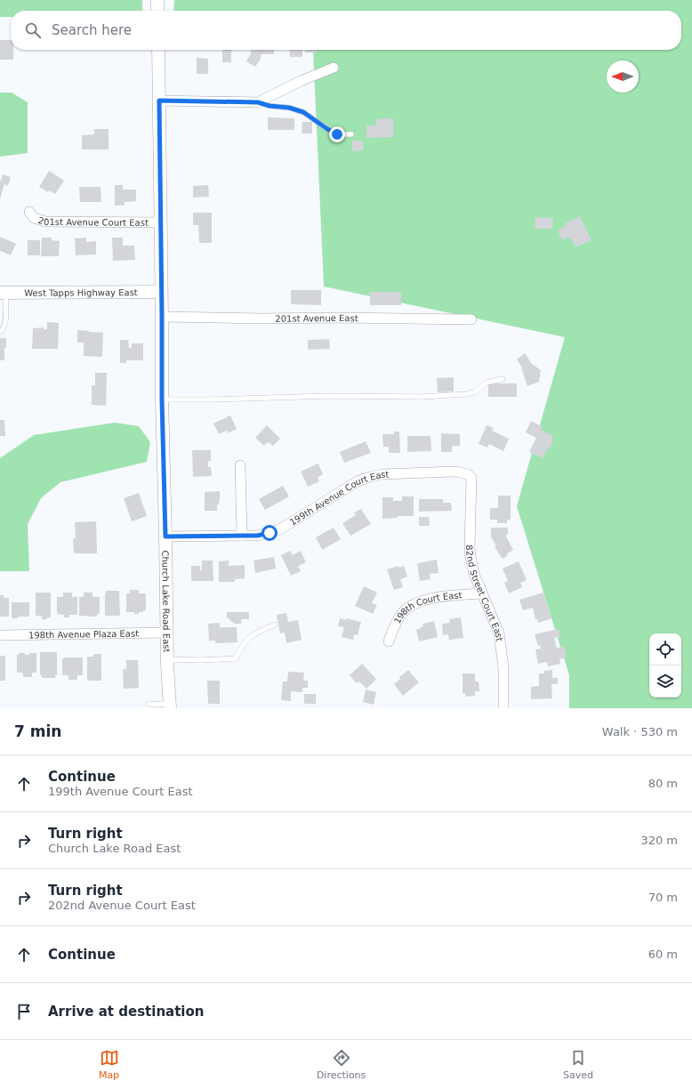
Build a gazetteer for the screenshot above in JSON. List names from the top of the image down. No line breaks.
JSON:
{"streets":{"street":["201st Avenue Court East","West Tapps Highway East","201st Avenue East","199th Avenue Court East","82nd Street Court East","Church Lake Road East","198th Court East","198th Avenue Plaza East"]},"crossings":[["201st Avenue Court East","Church Lake Road East"],["West Tapps Highway East","Church Lake Road East"],["201st Avenue East","Church Lake Road East"],["199th Avenue Court East","82nd Street Court East"],["199th Avenue Court East","Church Lake Road East"],["82nd Street Court East","198th Court East"],["Church Lake Road East","198th Avenue Plaza East"]],"north":"left","page":{"search":"Search here","heading":["7 min","Walk · 530 m"],"list":[["Continue","199th Avenue Court East","80 m"],["Turn right","Church Lake Road East","320 m"],["Turn right","202nd Avenue Court East","70 m"],["Continue","60 m"],"Arrive at destination"],"nav":["Map","Directions","Saved"]}}
